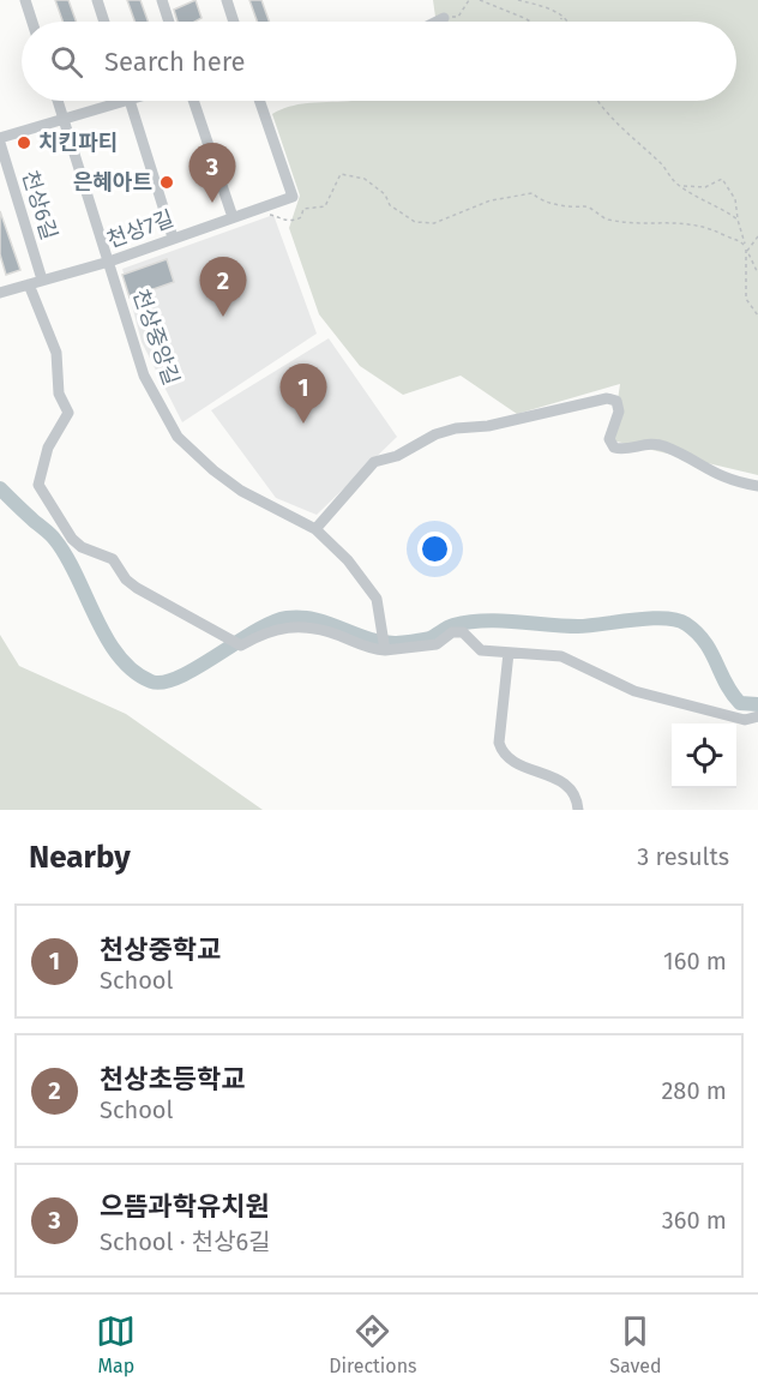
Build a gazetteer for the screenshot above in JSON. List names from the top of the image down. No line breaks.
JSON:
{"streets":{"street":["천상6길","천상7길","천상중앙길"]},"crossings":[["천상6길","천상7길"],["천상6길","천상중앙길"],["천상7길","천상중앙길"]],"places":["치킨파티","은혜아트"],"page":{"search":"Search here","pins":["3","2","1"],"heading":["Nearby","3 results"],"list":[{"mark":"1","name":"천상중학교","note":"School","value":"160 m"},{"mark":"2","name":"천상초등학교","note":"School","value":"280 m"},{"mark":"3","name":"으뜸과학유치원","note":"School · 천상6길","value":"360 m"}],"nav":["Map","Directions","Saved"]}}
